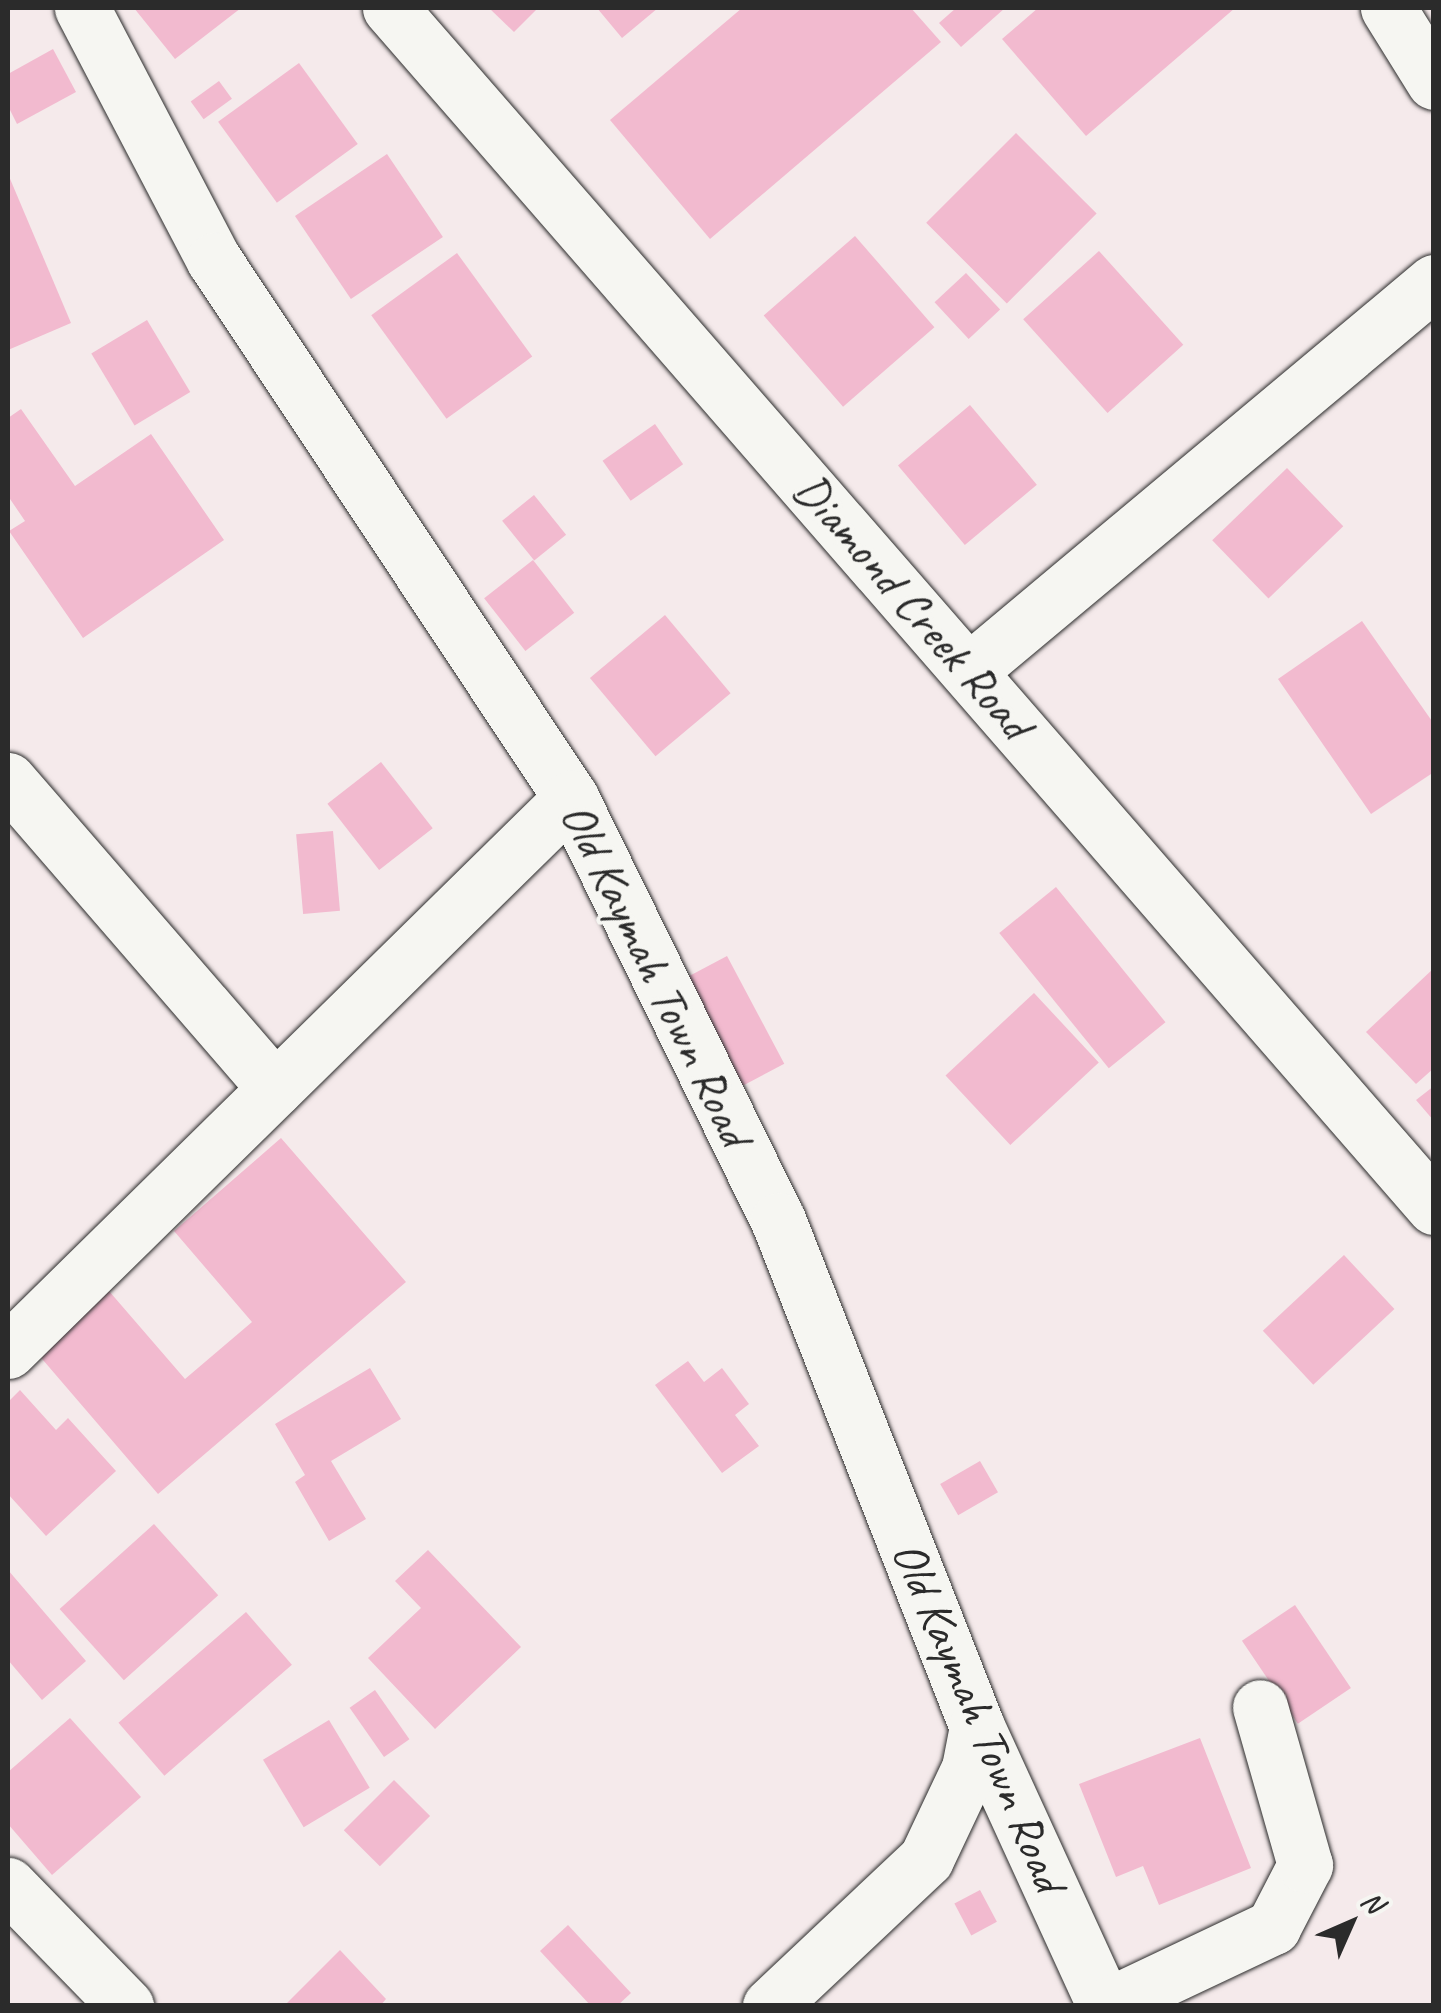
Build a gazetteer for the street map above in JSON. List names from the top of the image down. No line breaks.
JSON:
{"streets":{"street":["Diamond Creek Road","Old Kaymah Town Road"]},"north":"top right"}
